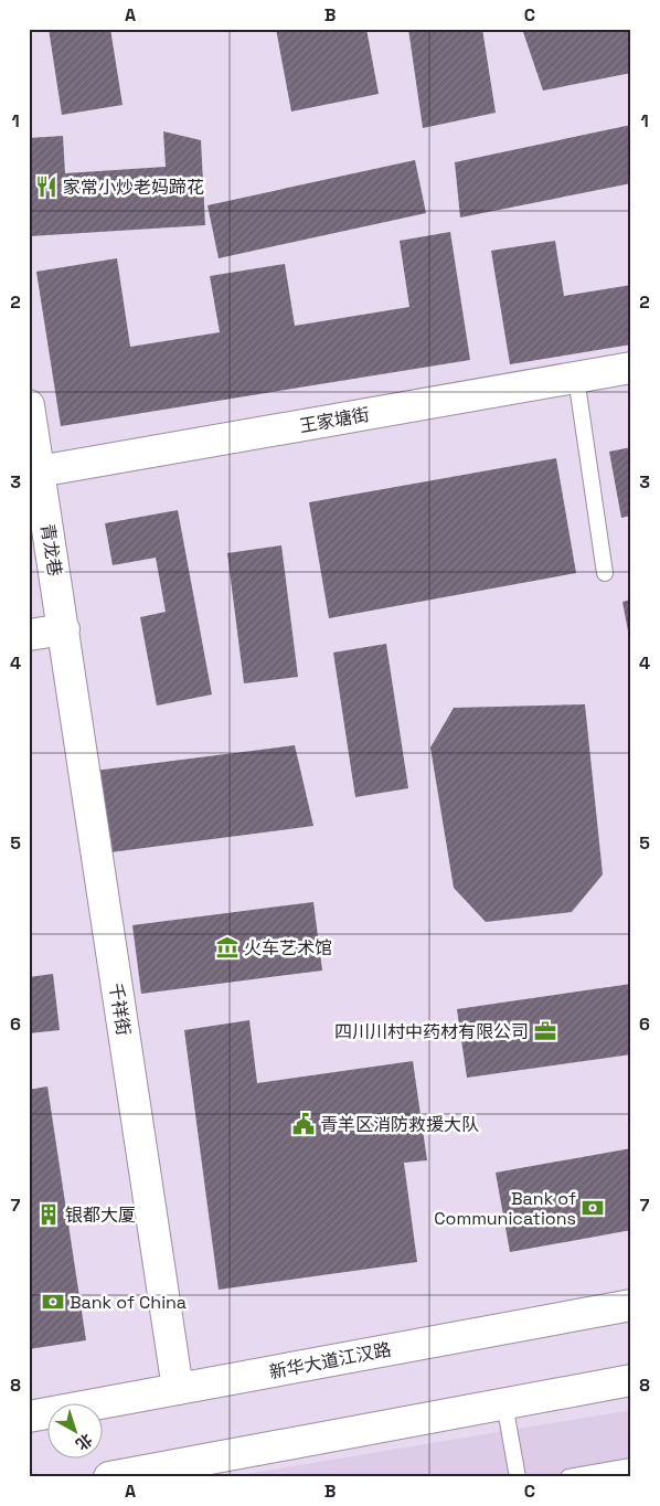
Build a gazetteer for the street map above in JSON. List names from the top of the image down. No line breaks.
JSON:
{"streets":{"street":["王家塘街","青龙巷","千祥街","新华大道江汉路"]},"crossings":[["王家塘街","青龙巷"],["青龙巷","千祥街"],["千祥街","新华大道江汉路"]],"places":{"restaurant":["家常小炒老妈蹄花"],"museum":["火车艺术馆"],"office":["四川川村中药材有限公司"],"public building":["青羊区消防救援大队"],"bank":["Bank of Communications","Bank of China"],"building":["银都大厦"]},"north":"bottom right","grid":{"columns":["A","B","C"],"rows":["1","2","3","4","5","6","7","8"]}}
